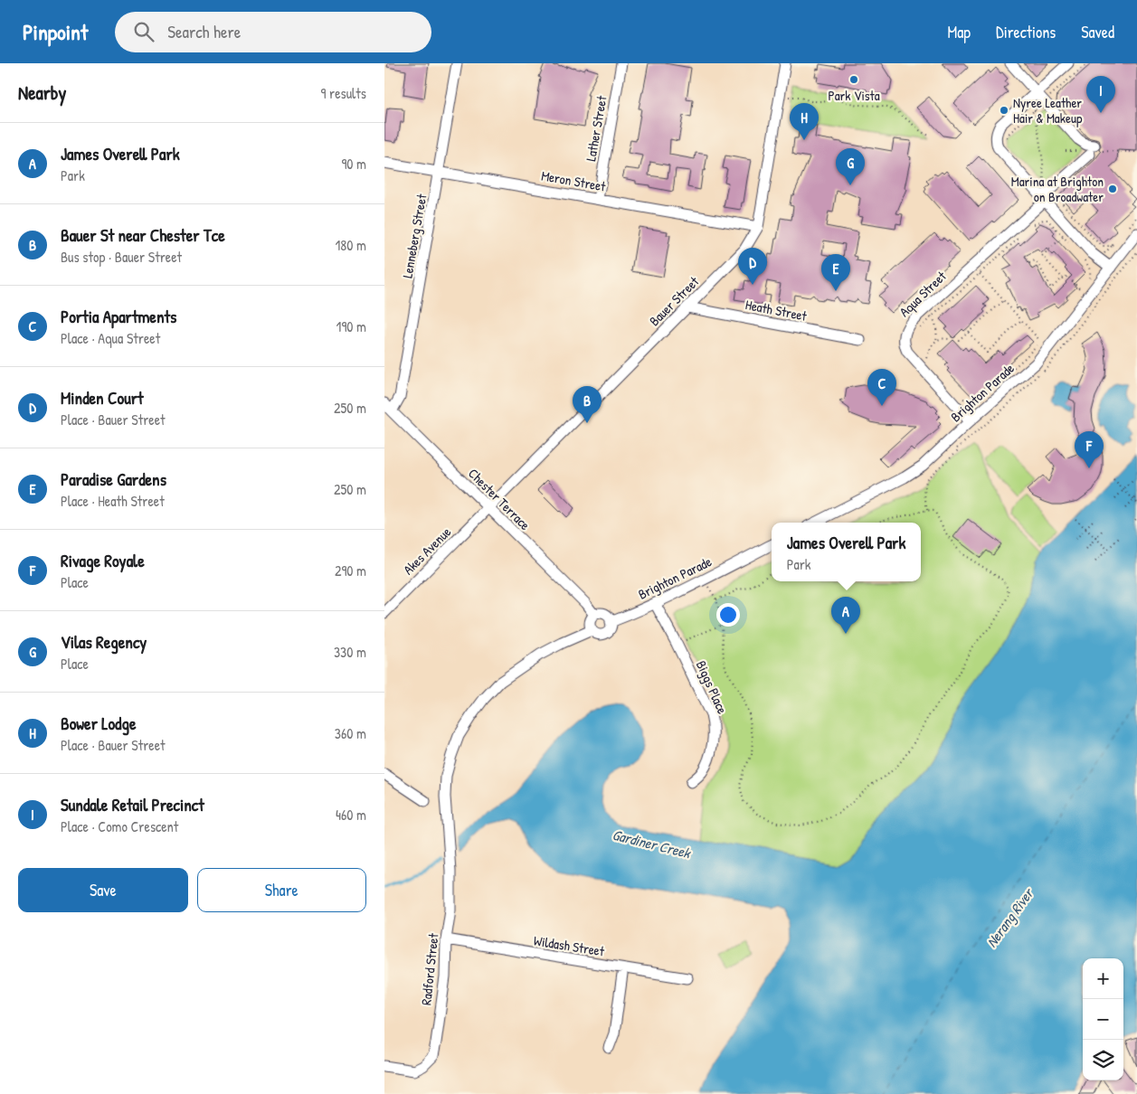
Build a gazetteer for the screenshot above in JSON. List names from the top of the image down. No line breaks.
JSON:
{"streets":{"street":["Lather Street","Meron Street","Lenneberg Street","Aqua Street","Bauer Street","Heath Street","Brighton Parade","Chester Terrace","Akes Avenue","Biggs Place","Wildash Street","Radford Street"]},"crossings":[["Lather Street","Meron Street"],["Meron Street","Lenneberg Street"],["Meron Street","Bauer Street"],["Lenneberg Street","Chester Terrace"],["Aqua Street","Brighton Parade"],["Bauer Street","Heath Street"],["Bauer Street","Chester Terrace"],["Bauer Street","Akes Avenue"],["Brighton Parade","Chester Terrace"],["Brighton Parade","Biggs Place"],["Brighton Parade","Radford Street"],["Chester Terrace","Akes Avenue"],["Chester Terrace","Radford Street"],["Wildash Street","Radford Street"]],"water":["Gardiner Creek","Nerang River"],"places":["Park Vista","Nyree Leather Hair & Makeup","Marina at Brighton on Broadwater"],"page":{"header":"Pinpoint","search":"Search here","nav":["Map","Directions","Saved"],"heading":["Nearby","9 results"],"pins":["I","H","G","D","E","C","B","F","A"],"list":[{"mark":"A","name":"James Overell Park","note":"Park","value":"90 m"},{"mark":"B","name":"Bauer St near Chester Tce","note":"Bus stop · Bauer Street","value":"180 m"},{"mark":"C","name":"Portia Apartments","note":"Place · Aqua Street","value":"190 m"},{"mark":"D","name":"Minden Court","note":"Place · Bauer Street","value":"250 m"},{"mark":"E","name":"Paradise Gardens","note":"Place · Heath Street","value":"250 m"},{"mark":"F","name":"Rivage Royale","note":"Place","value":"290 m"},{"mark":"G","name":"Vilas Regency","note":"Place","value":"330 m"},{"mark":"H","name":"Bower Lodge","note":"Place · Bauer Street","value":"360 m"},{"mark":"I","name":"Sundale Retail Precinct","note":"Place · Como Crescent","value":"460 m"}],"popup":["James Overell Park","Park"],"buttons":["Save","Share"],"map_buttons":["+","−"]}}
